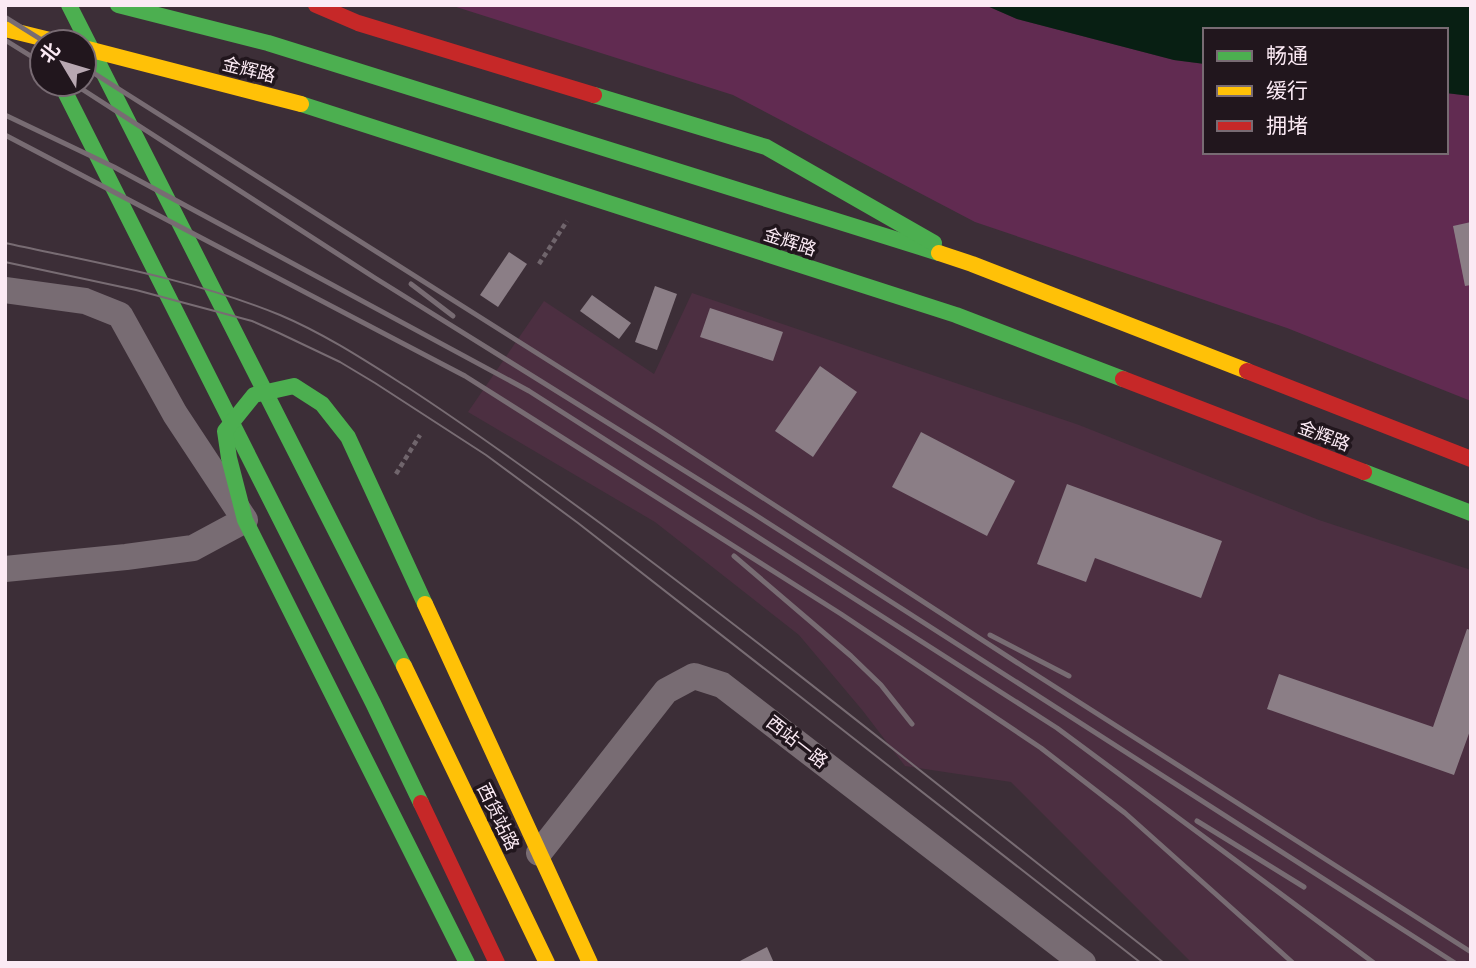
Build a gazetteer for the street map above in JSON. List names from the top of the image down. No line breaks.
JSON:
{"streets":{"main road":["金辉路","西货站路"],"street":["西站一路"]},"legend":["畅通","缓行","拥堵"],"north":"top left"}
